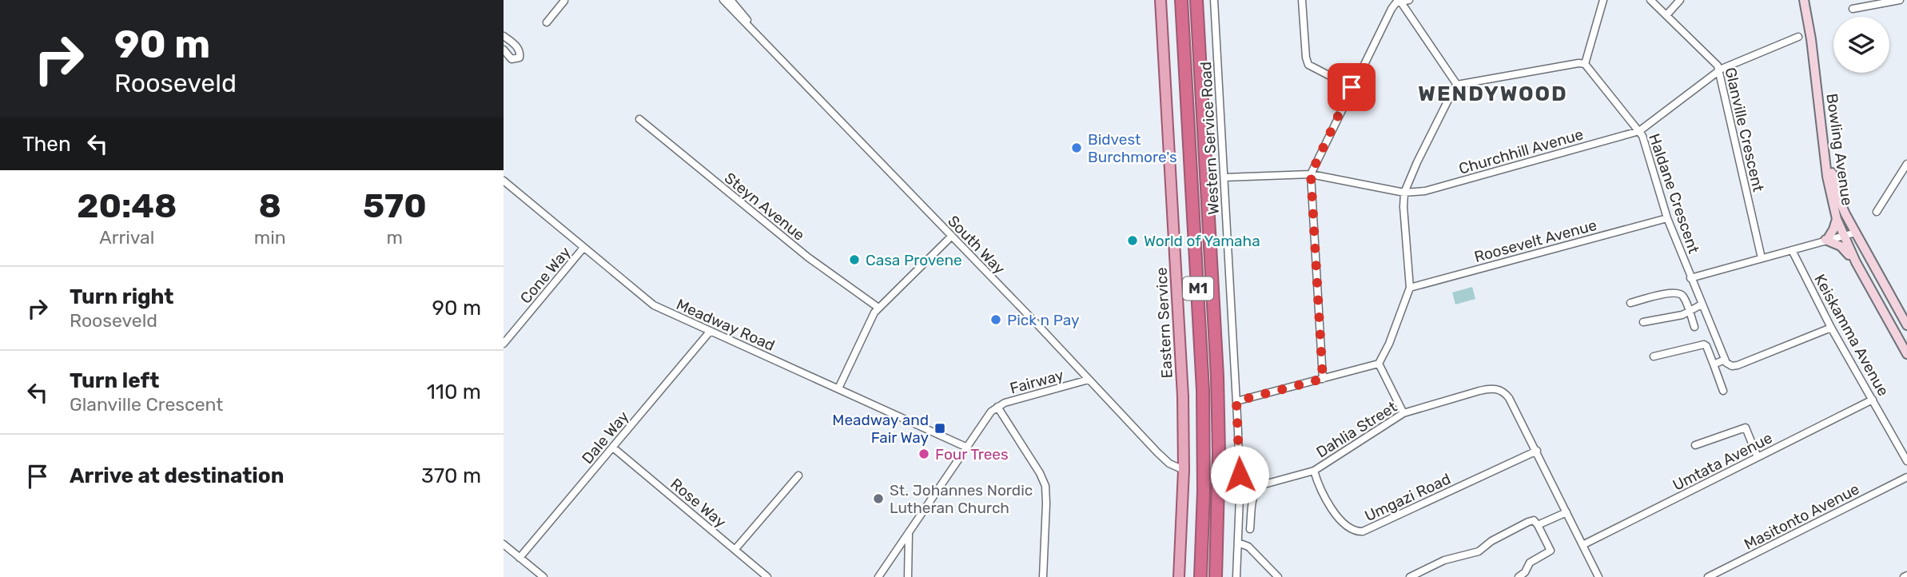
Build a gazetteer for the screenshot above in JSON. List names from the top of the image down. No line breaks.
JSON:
{"streets":{"highway":["M1"],"main road":["Bowling Avenue","Eastern Service"],"street":["Glanville Crescent","Western Service Road","Churchhill Avenue","Haldane Crescent","Steyn Avenue","Roosevelt Avenue","South Way","Cone Way","Meadway Road","Keiskamma Avenue","Fairway","Dahlia Street","Dale Way","Umtata Avenue","Umgazi Road","Rose Way","Masitonto Avenue"]},"crossings":[["Glanville Crescent","Churchhill Avenue"],["Western Service Road","Churchhill Avenue"],["Churchhill Avenue","Haldane Crescent"],["Haldane Crescent","Roosevelt Avenue"],["South Way","Eastern Service"],["South Way","Fairway"],["Cone Way","Meadway Road"],["Meadway Road","Fairway"],["Meadway Road","Dale Way"],["Keiskamma Avenue","Umtata Avenue"],["Dahlia Street","Umtata Avenue"],["Dahlia Street","Umgazi Road"],["Dale Way","Rose Way"]],"districts":["WENDYWOOD"],"places":{"other":["Bidvest Burchmore's","World of Yamaha","Casa Provene","Pick n Pay","Four Trees","St. Johannes Nordic Lutheran Church"],"transit":["Meadway and Fair Way"]},"page":{"turn":["90 m","Rooseveld"],"then":"Then","eta":["20:48","Arrival","8","min","570","m"],"list":[{"name":"Turn right","note":"Rooseveld","value":"90 m"},{"name":"Turn left","note":"Glanville Crescent","value":"110 m"},{"name":"Arrive at destination","value":"370 m"}]}}
